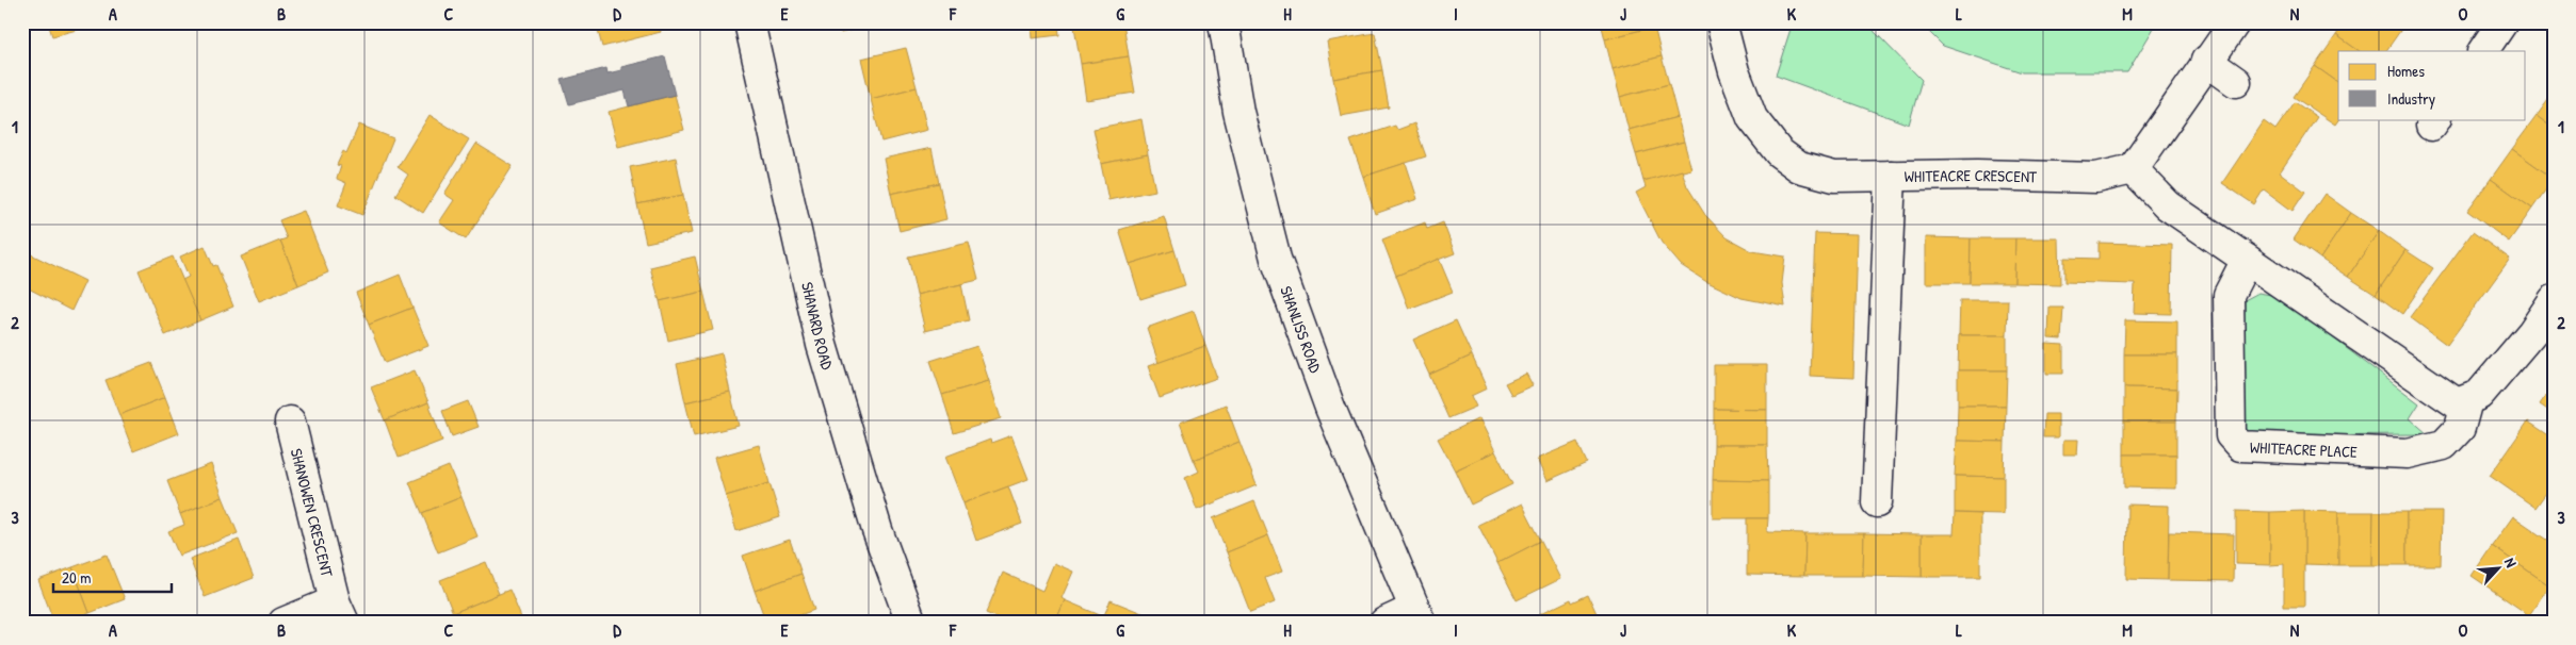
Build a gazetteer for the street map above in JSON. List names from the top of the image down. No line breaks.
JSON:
{"streets":{"street":["WHITEACRE CRESCENT","SHANARD ROAD","SHANLISS ROAD","WHITEACRE PLACE","SHANOWEN CRESCENT"]},"legend":["Homes","Industry"],"scale_bar":"20 m","north":"top right","grid":{"columns":["A","B","C","D","E","F","G","H","I","J","K","L","M","N","O"],"rows":["1","2","3"]}}
